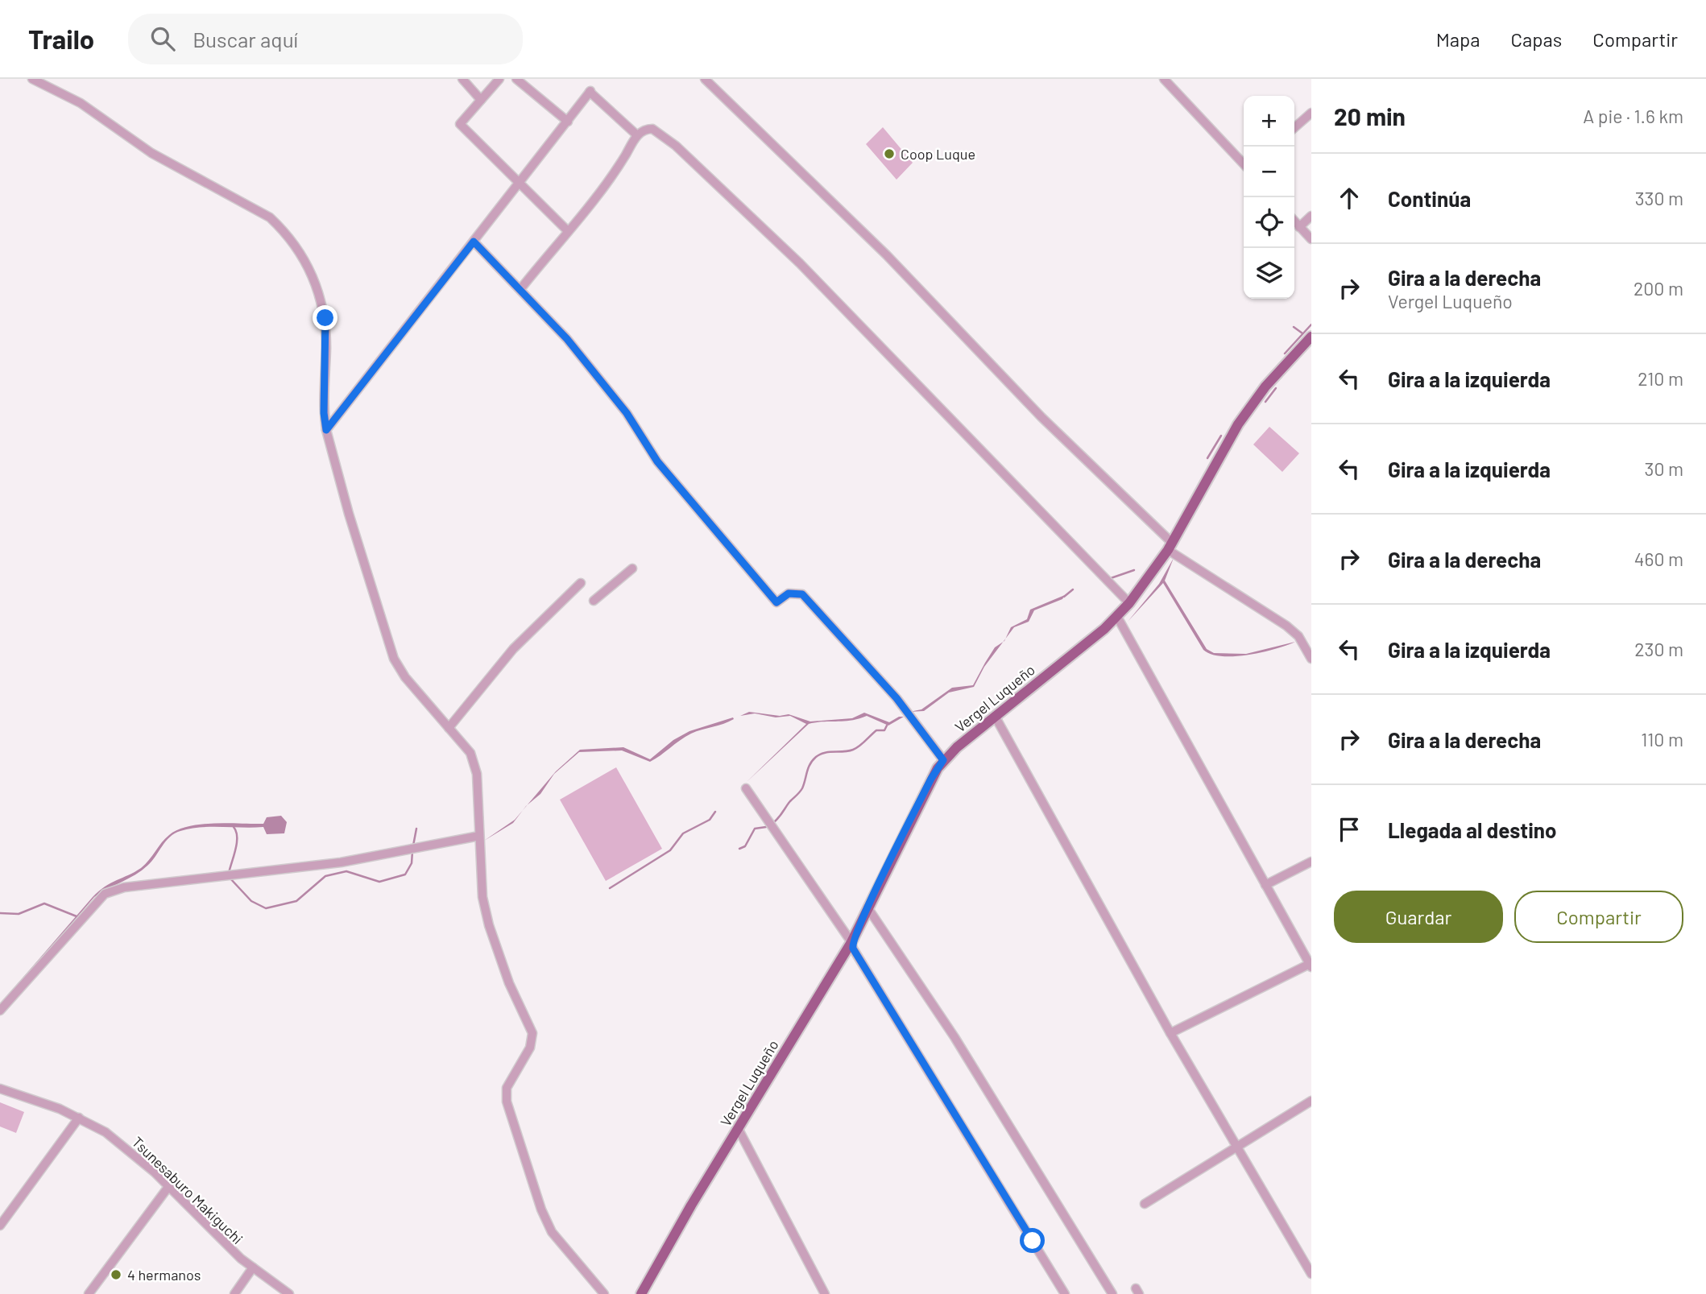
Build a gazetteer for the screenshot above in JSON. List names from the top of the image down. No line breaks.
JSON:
{"streets":{"main road":["Vergel Luqueño"],"street":["Tsunesaburo Makiguchi"]},"places":["Coop Luque","4 hermanos"],"page":{"header":"Trailo","search":"Buscar aquí","nav":["Mapa","Capas","Compartir"],"heading":["20 min","A pie · 1.6 km"],"map_buttons":["+","−"],"list":[["Continúa","330 m"],["Gira a la derecha","Vergel Luqueño","200 m"],["Gira a la izquierda","210 m"],["Gira a la izquierda","30 m"],["Gira a la derecha","460 m"],["Gira a la izquierda","230 m"],["Gira a la derecha","110 m"],"Llegada al destino"],"buttons":["Guardar","Compartir"]}}
